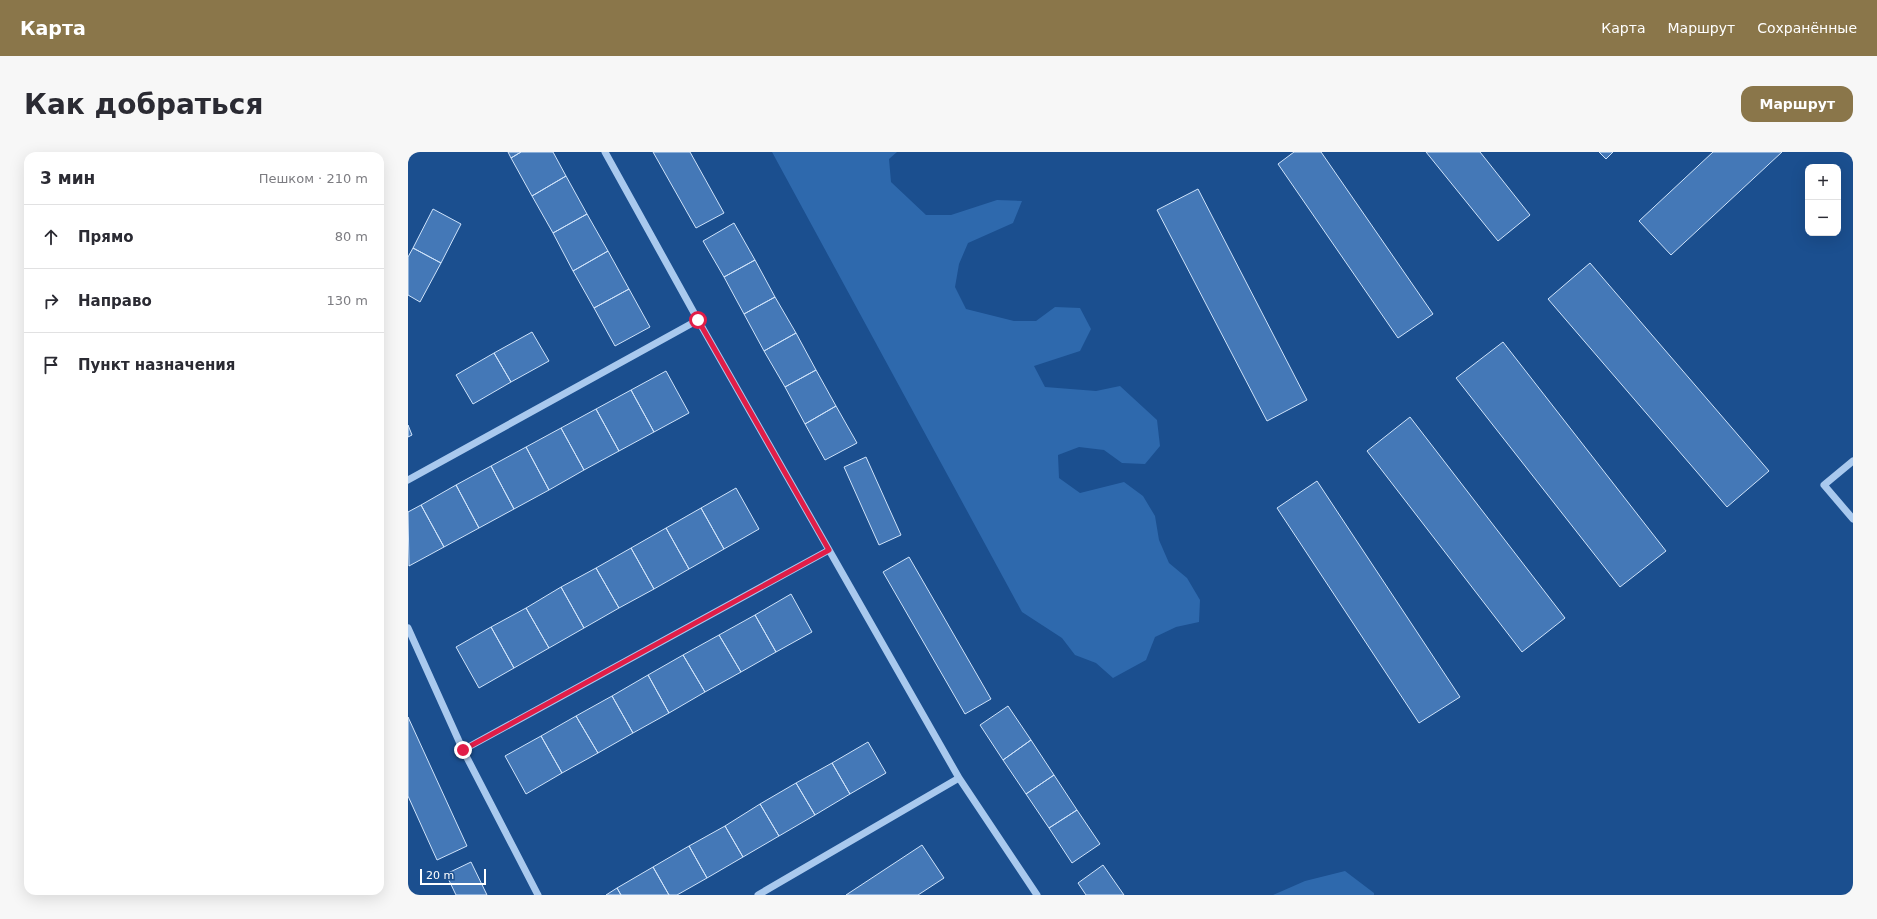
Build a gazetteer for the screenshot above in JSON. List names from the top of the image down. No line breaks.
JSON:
{"scale_bar":"20 m","page":{"header":"Карта","nav":["Карта","Маршрут","Сохранённые"],"buttons":"Маршрут","title":"Как добраться","heading":["3 мин","Пешком · 210 m"],"map_buttons":["+","−"],"list":[["Прямо","80 m"],["Направо","130 m"],"Пункт назначения"],"scale":"20 m"}}
